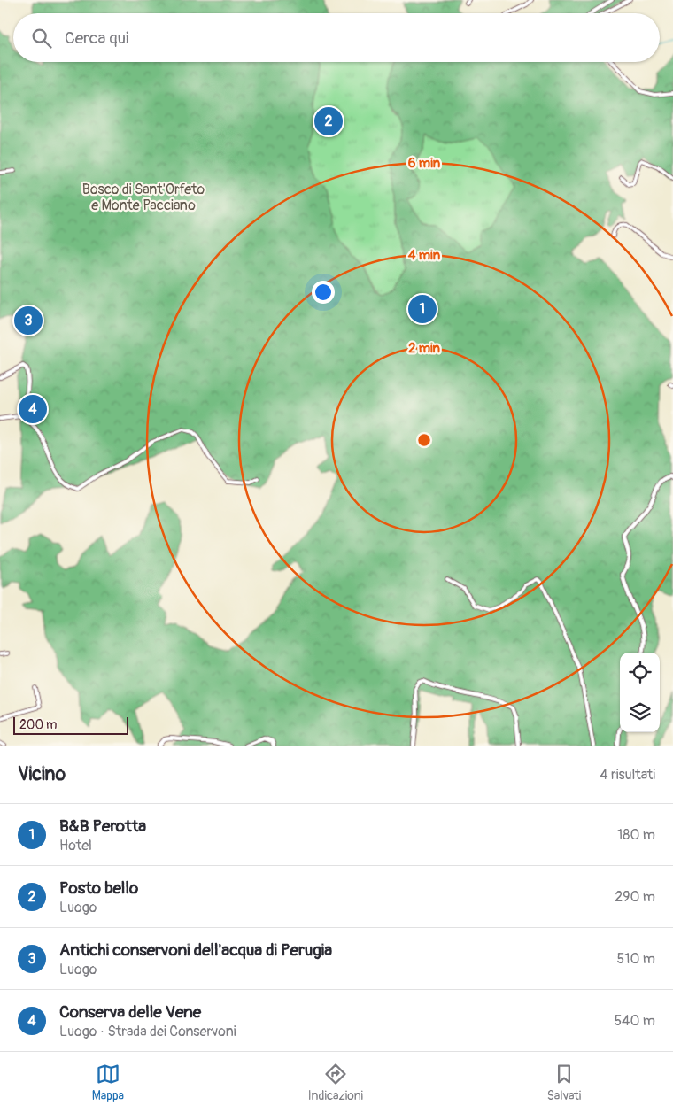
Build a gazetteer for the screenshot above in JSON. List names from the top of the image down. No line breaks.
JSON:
{"parks":["Bosco di Sant'Orfeto e Monte Pacciano"],"scale_bar":"200 m","page":{"search":"Cerca qui","pins":["2","1","3","4"],"scale":"200 m","heading":["Vicino","4 risultati"],"list":[{"mark":"1","name":"B&B Perotta","note":"Hotel","value":"180 m"},{"mark":"2","name":"Posto bello","note":"Luogo","value":"290 m"},{"mark":"3","name":"Antichi conservoni dell'acqua di Perugia","note":"Luogo","value":"510 m"},{"mark":"4","name":"Conserva delle Vene","note":"Luogo · Strada dei Conservoni","value":"540 m"}],"nav":["Mappa","Indicazioni","Salvati"]},"rings":["6 min","4 min","2 min"]}
